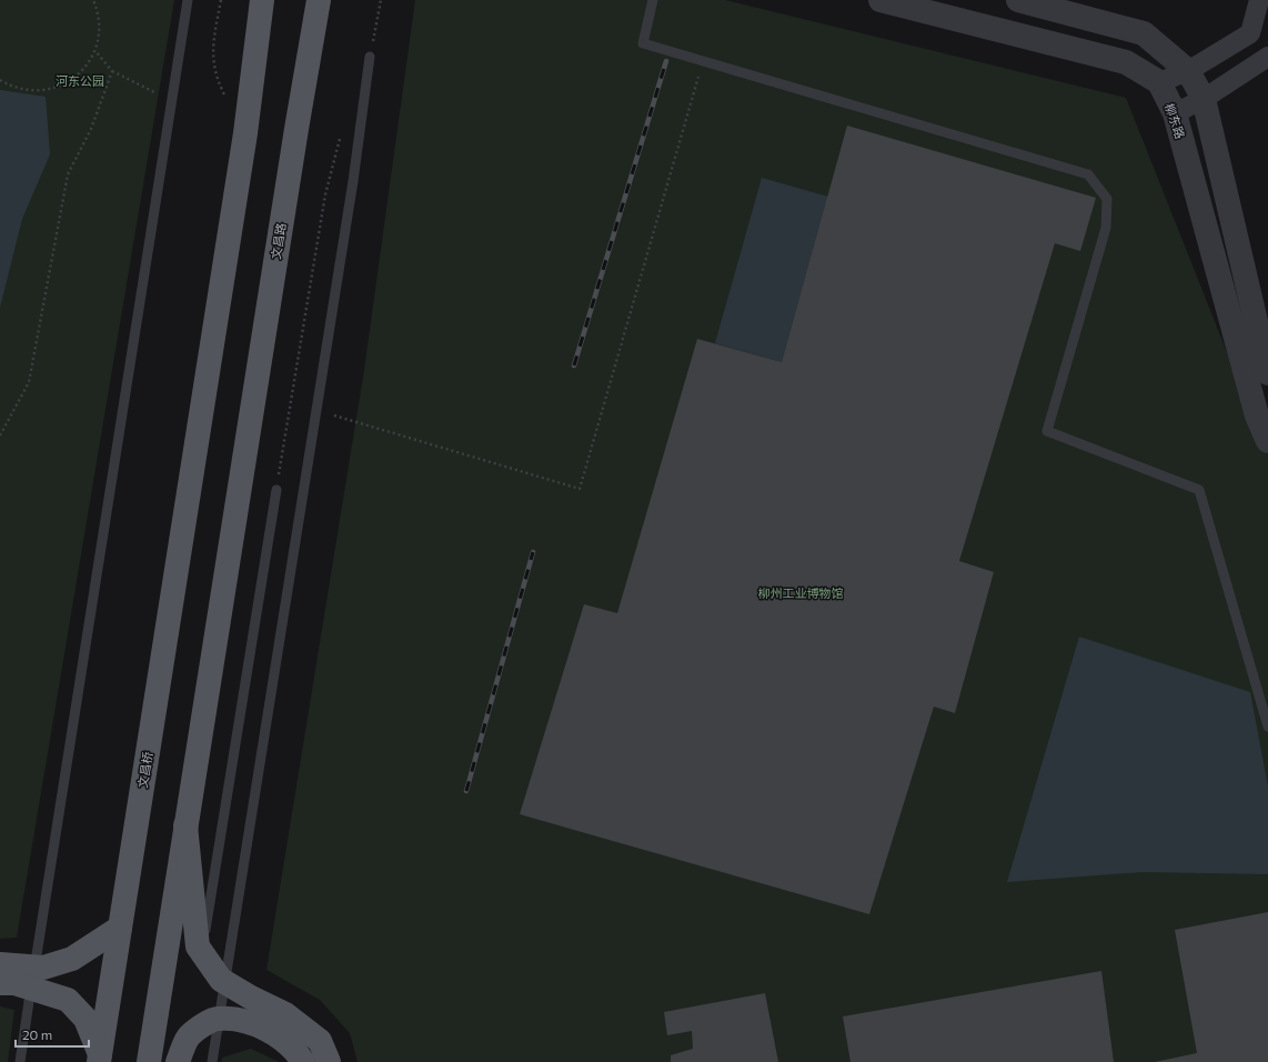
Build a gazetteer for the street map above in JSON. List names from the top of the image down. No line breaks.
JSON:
{"streets":{"main road":["文昌路","文昌桥"],"street":["柳东路"]},"parks":["河东公园","柳州工业博物馆"],"scale_bar":"20 m"}
